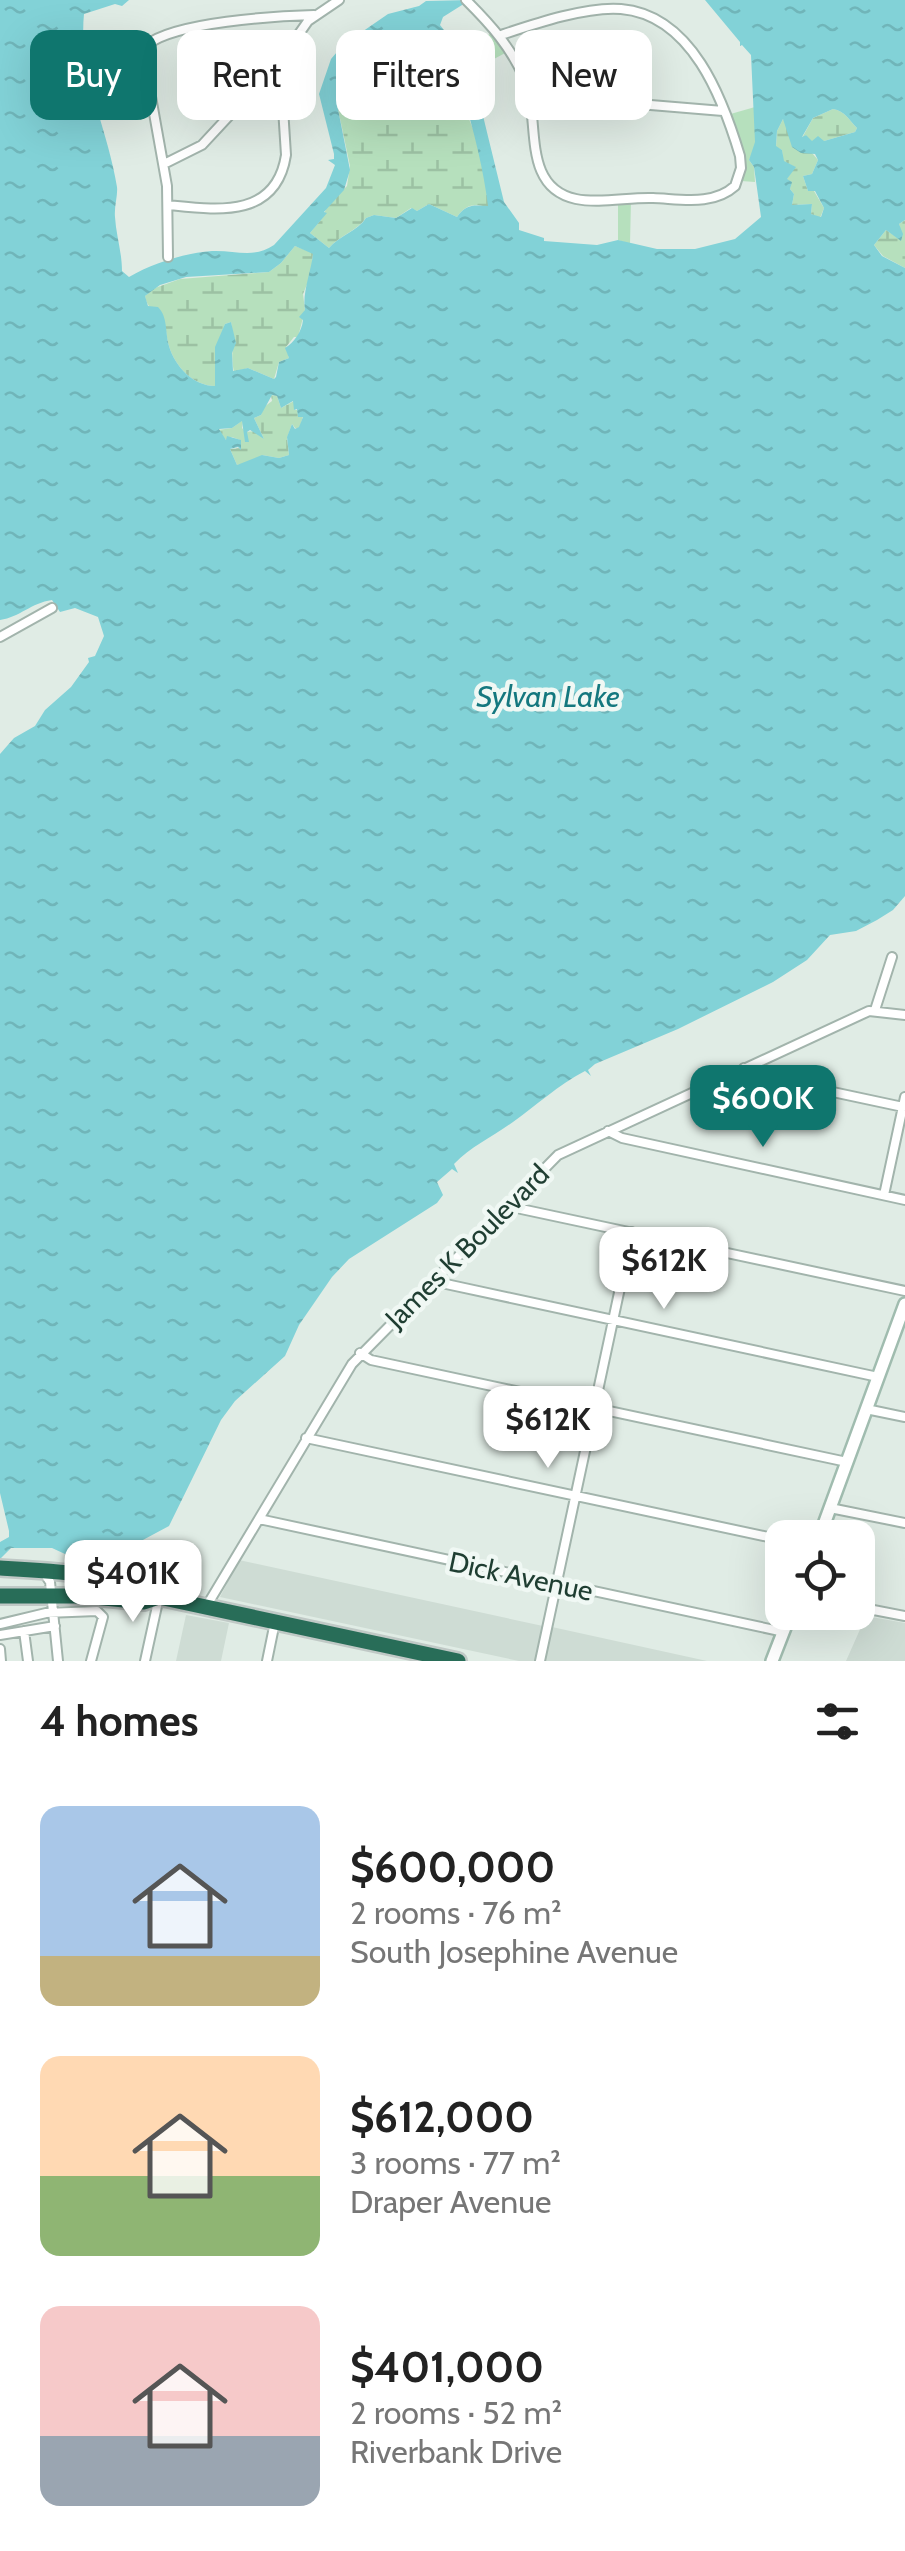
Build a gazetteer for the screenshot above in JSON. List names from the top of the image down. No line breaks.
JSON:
{"streets":{"street":["James K Boulevard","Dick Avenue"]},"crossings":[["James K Boulevard","Dick Avenue"]],"water":["Sylvan Lake"],"page":{"chip":["Buy","Rent","Filters","New"],"price":["$600K","$612K","$612K","$401K"],"heading":"4 homes","list":[{"name":"$600,000","note":"2 rooms · 76 m² · South Josephine Avenue"},{"name":"$612,000","note":"3 rooms · 77 m² · Draper Avenue"},{"name":"$401,000","note":"2 rooms · 52 m² · Riverbank Drive"}]}}
